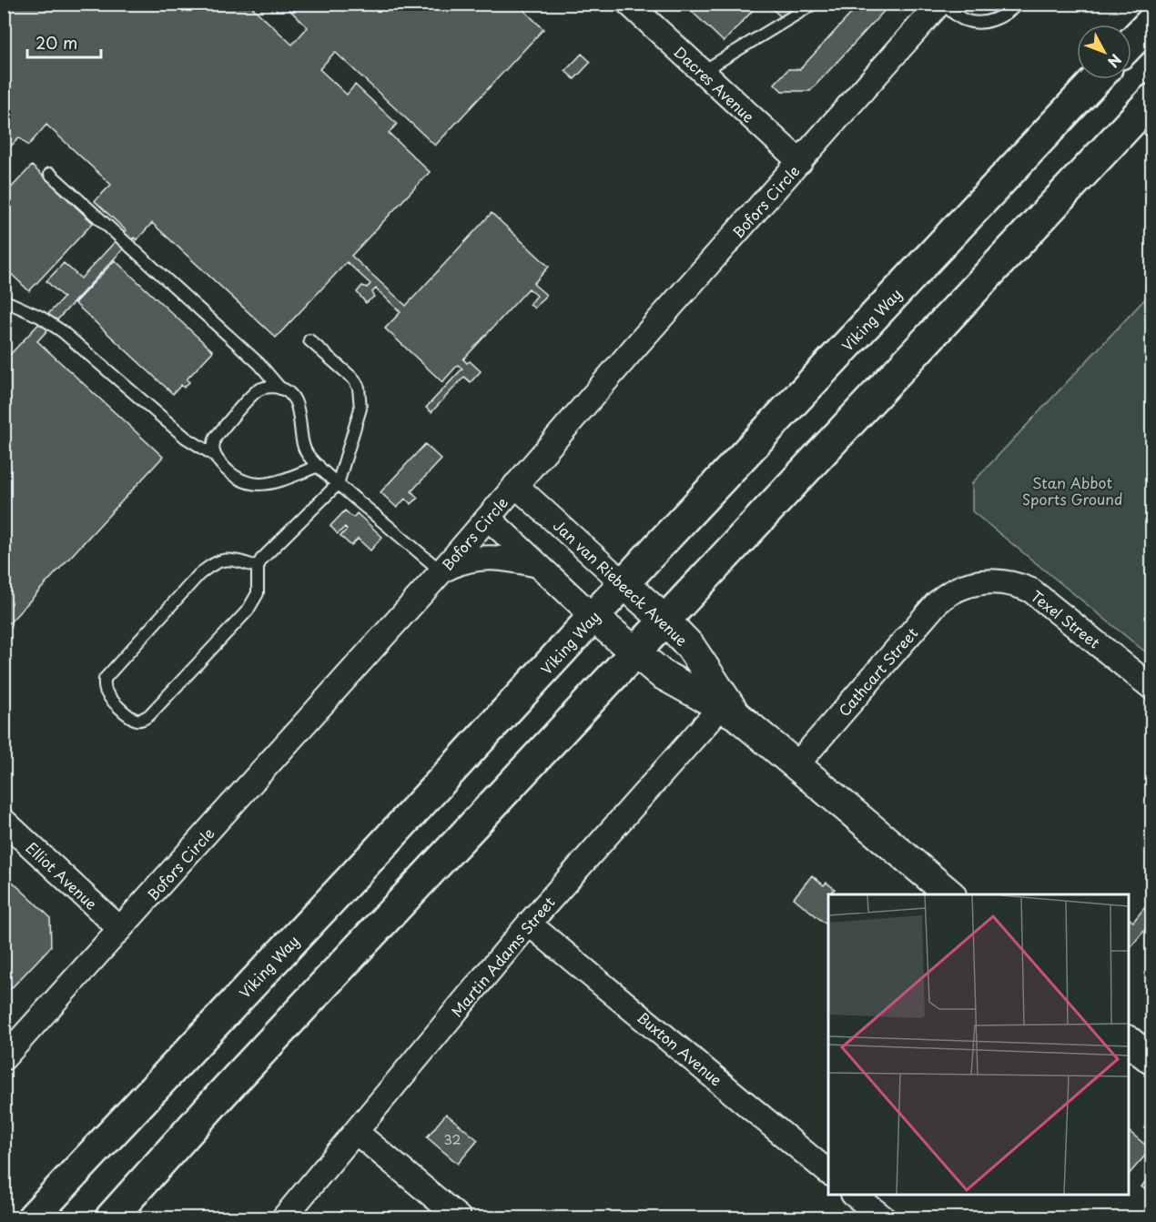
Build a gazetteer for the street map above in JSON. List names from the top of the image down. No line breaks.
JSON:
{"streets":{"main road":["Viking Way"],"street":["Dacres Avenue","Bofors Circle","Jan van Riebeeck Avenue","Texel Street","Cathcart Street","Elliot Avenue","Martin Adams Street","Buxton Avenue"]},"crossings":[["Dacres Avenue","Bofors Circle"],["Bofors Circle","Jan van Riebeeck Avenue"],["Bofors Circle","Elliot Avenue"],["Viking Way","Jan van Riebeeck Avenue"],["Jan van Riebeeck Avenue","Cathcart Street"],["Jan van Riebeeck Avenue","Martin Adams Street"],["Texel Street","Cathcart Street"],["Martin Adams Street","Buxton Avenue"]],"parks":["Stan Abbot Sports Ground"],"house_numbers":["32"],"scale_bar":"20 m","north":"bottom right"}
